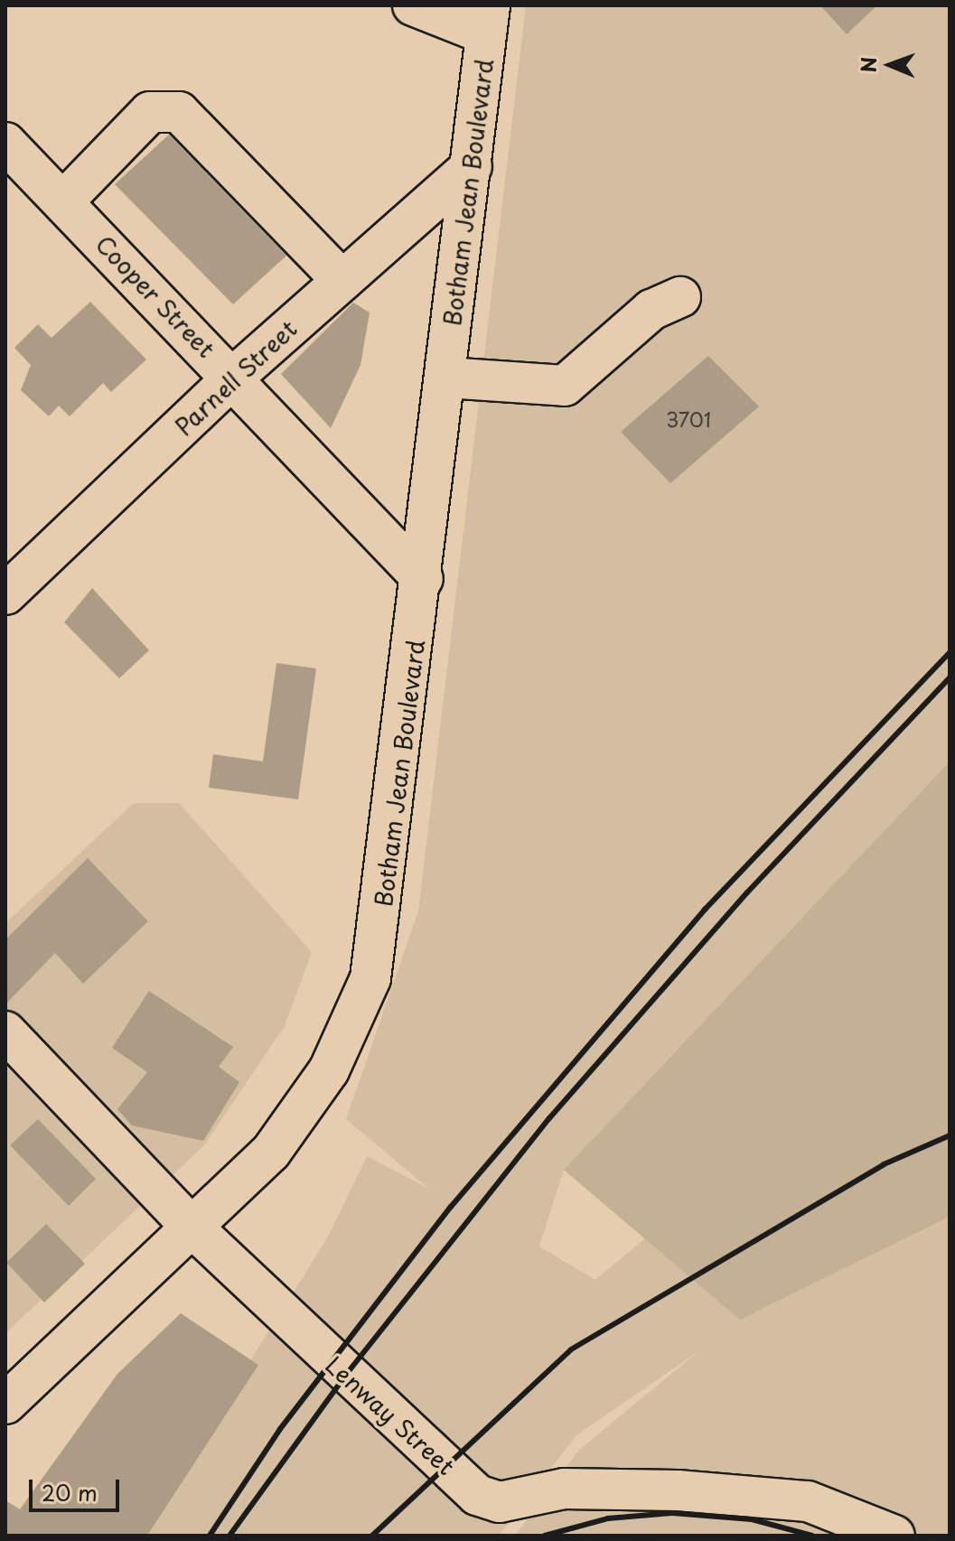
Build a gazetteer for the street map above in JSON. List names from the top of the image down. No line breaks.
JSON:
{"streets":{"street":["Botham Jean Boulevard","Cooper Street","Parnell Street","Lenway Street"]},"crossings":[["Botham Jean Boulevard","Cooper Street"],["Botham Jean Boulevard","Parnell Street"],["Botham Jean Boulevard","Lenway Street"],["Cooper Street","Parnell Street"]],"house_numbers":["3701"],"scale_bar":"20 m","north":"left"}
